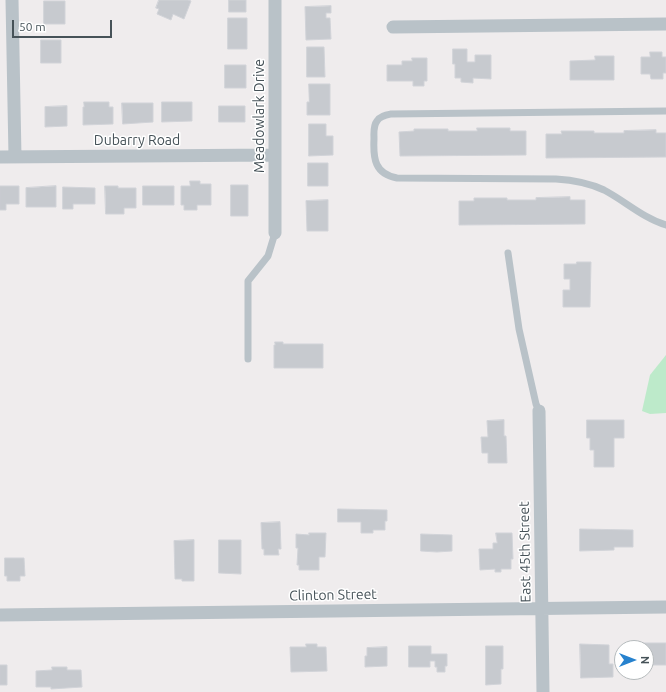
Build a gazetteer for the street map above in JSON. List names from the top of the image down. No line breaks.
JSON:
{"streets":{"street":["Meadowlark Drive","Dubarry Road","East 45th Street","Clinton Street"]},"crossings":[["Meadowlark Drive","Dubarry Road"],["East 45th Street","Clinton Street"]],"scale_bar":"50 m","north":"right"}
